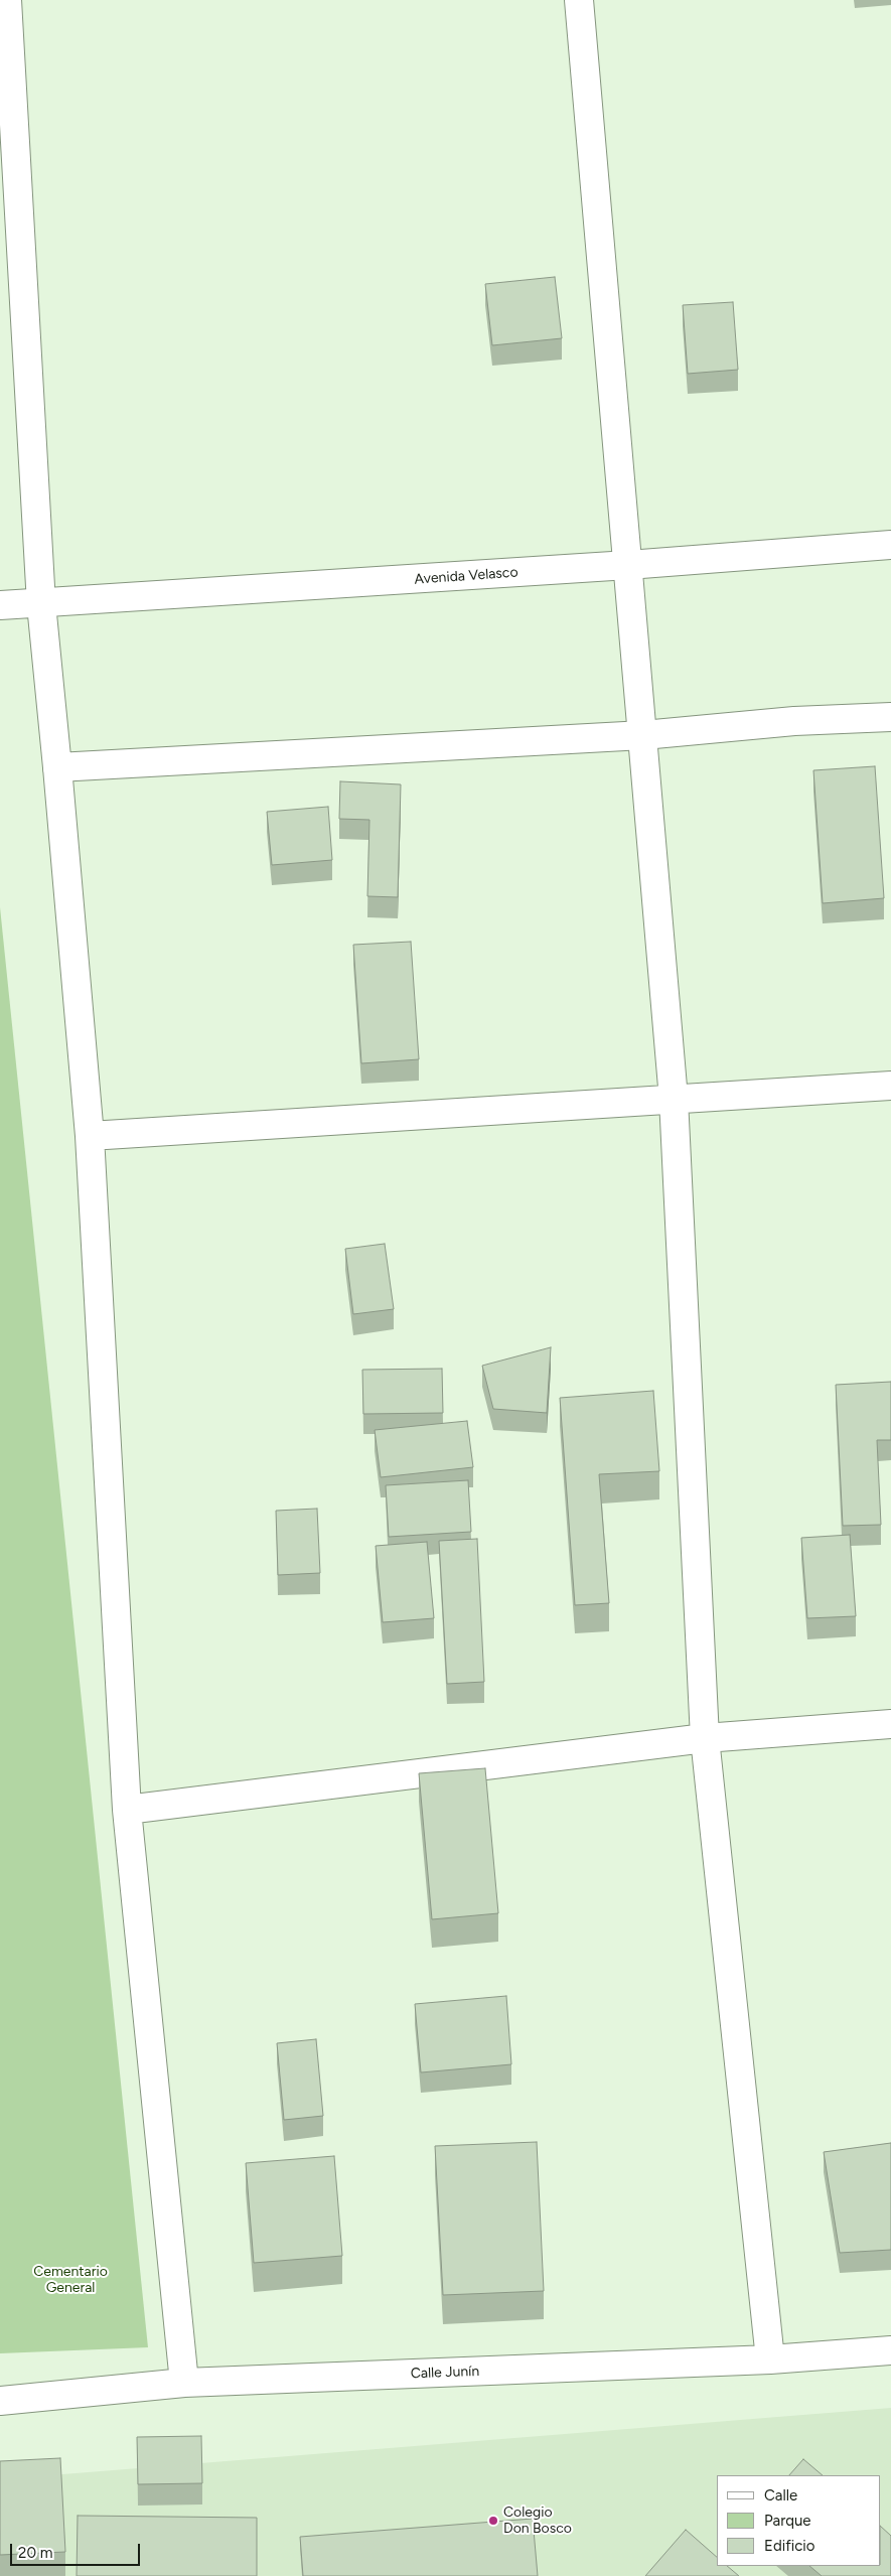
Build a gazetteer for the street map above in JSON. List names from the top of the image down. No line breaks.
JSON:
{"streets":{"street":["Avenida Velasco","Calle Junín"]},"parks":["Cementario General"],"places":["Colegio Don Bosco"],"legend":["Calle","Parque","Edificio"],"scale_bar":"20 m"}
